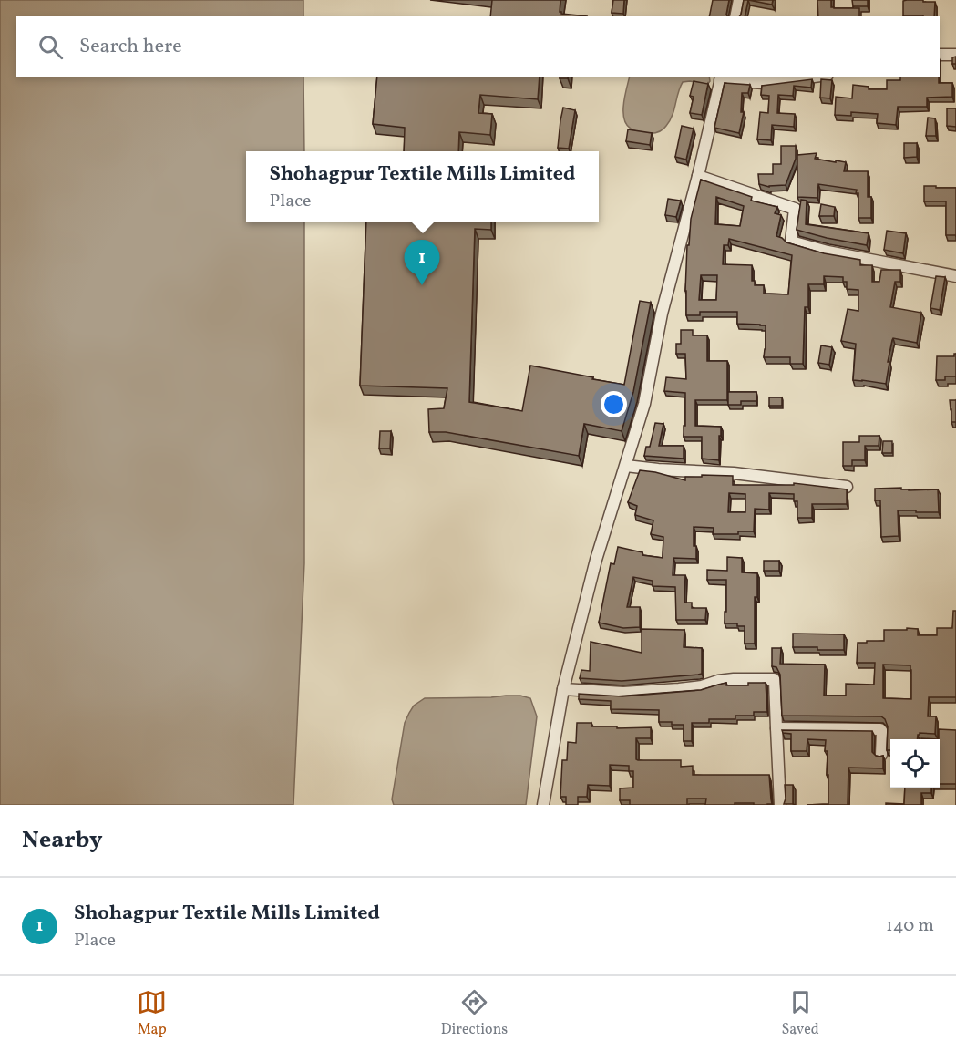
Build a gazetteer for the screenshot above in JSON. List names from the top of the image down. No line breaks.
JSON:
{"page":{"search":"Search here","popup":["Shohagpur Textile Mills Limited","Place"],"pins":"1","heading":"Nearby","list":[{"mark":"1","name":"Shohagpur Textile Mills Limited","note":"Place","value":"140 m"}],"nav":["Map","Directions","Saved"]}}
